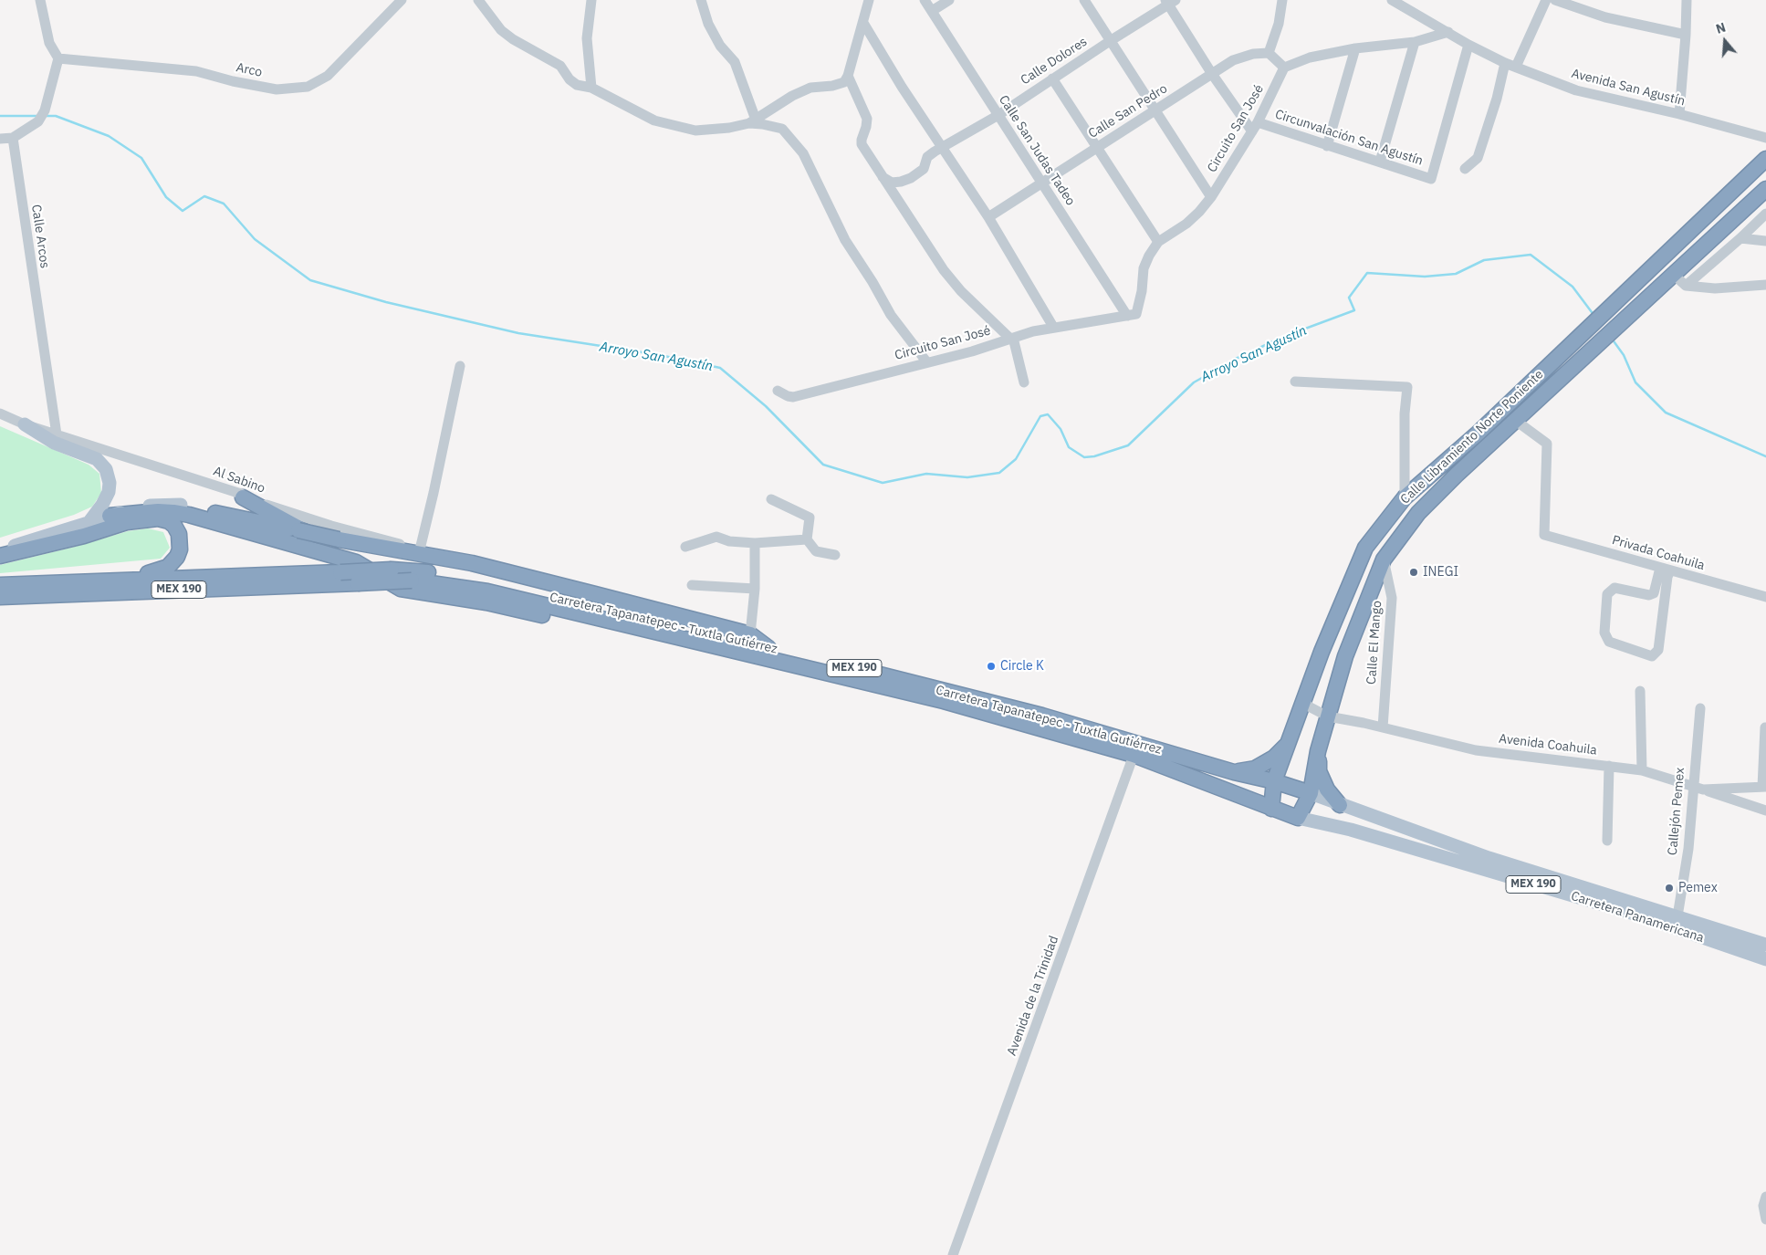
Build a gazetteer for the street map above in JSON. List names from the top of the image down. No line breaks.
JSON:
{"streets":{"highway":["Calle Libramiento Norte Poniente","MEX 190","Carretera Tapanatepec - Tuxtla Gutiérrez"],"main road":["Carretera Panamericana"],"street":["Calle Dolores","Arco","Avenida San Agustín","Calle San Pedro","Circuito San José","Circunvalación San Agustín","Calle San Judas Tadeo","Calle Arcos","Al Sabino","Privada Coahuila","Calle El Mango","Avenida Coahuila","Callejón Pemex","Avenida de la Trinidad"]},"crossings":[["Calle Dolores","Calle San Judas Tadeo"],["Avenida San Agustín","Circunvalación San Agustín"],["Calle San Pedro","Calle San Judas Tadeo"],["Circuito San José","Circunvalación San Agustín"],["Circuito San José","Calle San Judas Tadeo"],["Calle Arcos","Al Sabino"],["Calle Libramiento Norte Poniente","Privada Coahuila"],["Calle Libramiento Norte Poniente","Carretera Tapanatepec - Tuxtla Gutiérrez"],["Calle Libramiento Norte Poniente","Calle El Mango"],["Calle Libramiento Norte Poniente","Avenida Coahuila"],["Calle Libramiento Norte Poniente","Carretera Panamericana"],["Al Sabino","MEX 190"],["MEX 190","Carretera Tapanatepec - Tuxtla Gutiérrez"],["Carretera Tapanatepec - Tuxtla Gutiérrez","Carretera Panamericana"],["Carretera Tapanatepec - Tuxtla Gutiérrez","Avenida de la Trinidad"],["Calle El Mango","Avenida Coahuila"],["Avenida Coahuila","Callejón Pemex"],["Callejón Pemex","Carretera Panamericana"]],"water":["Arroyo San Agustín"],"places":["INEGI","Circle K","Pemex"],"north":"top"}
